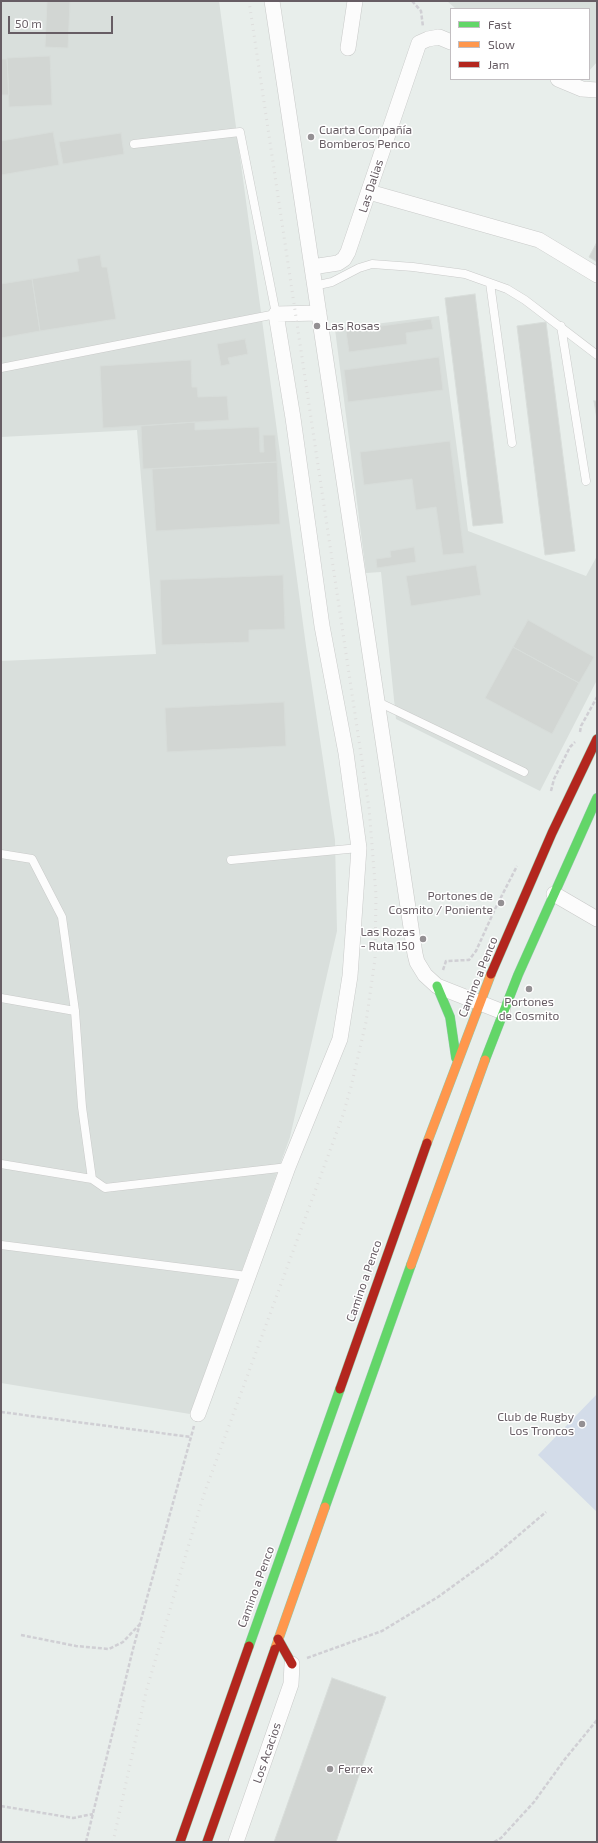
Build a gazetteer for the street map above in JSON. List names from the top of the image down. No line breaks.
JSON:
{"streets":{"highway":["Camino a Penco"],"street":["Las Dalias","Los Acacios"]},"places":["Cuarta Compañía Bomberos Penco","Las Rosas","Portones de Cosmito / Poniente","Las Rozas - Ruta 150","Portones de Cosmito","Club de Rugby Los Troncos","Ferrex"],"legend":["Fast","Slow","Jam"],"scale_bar":"50 m"}
